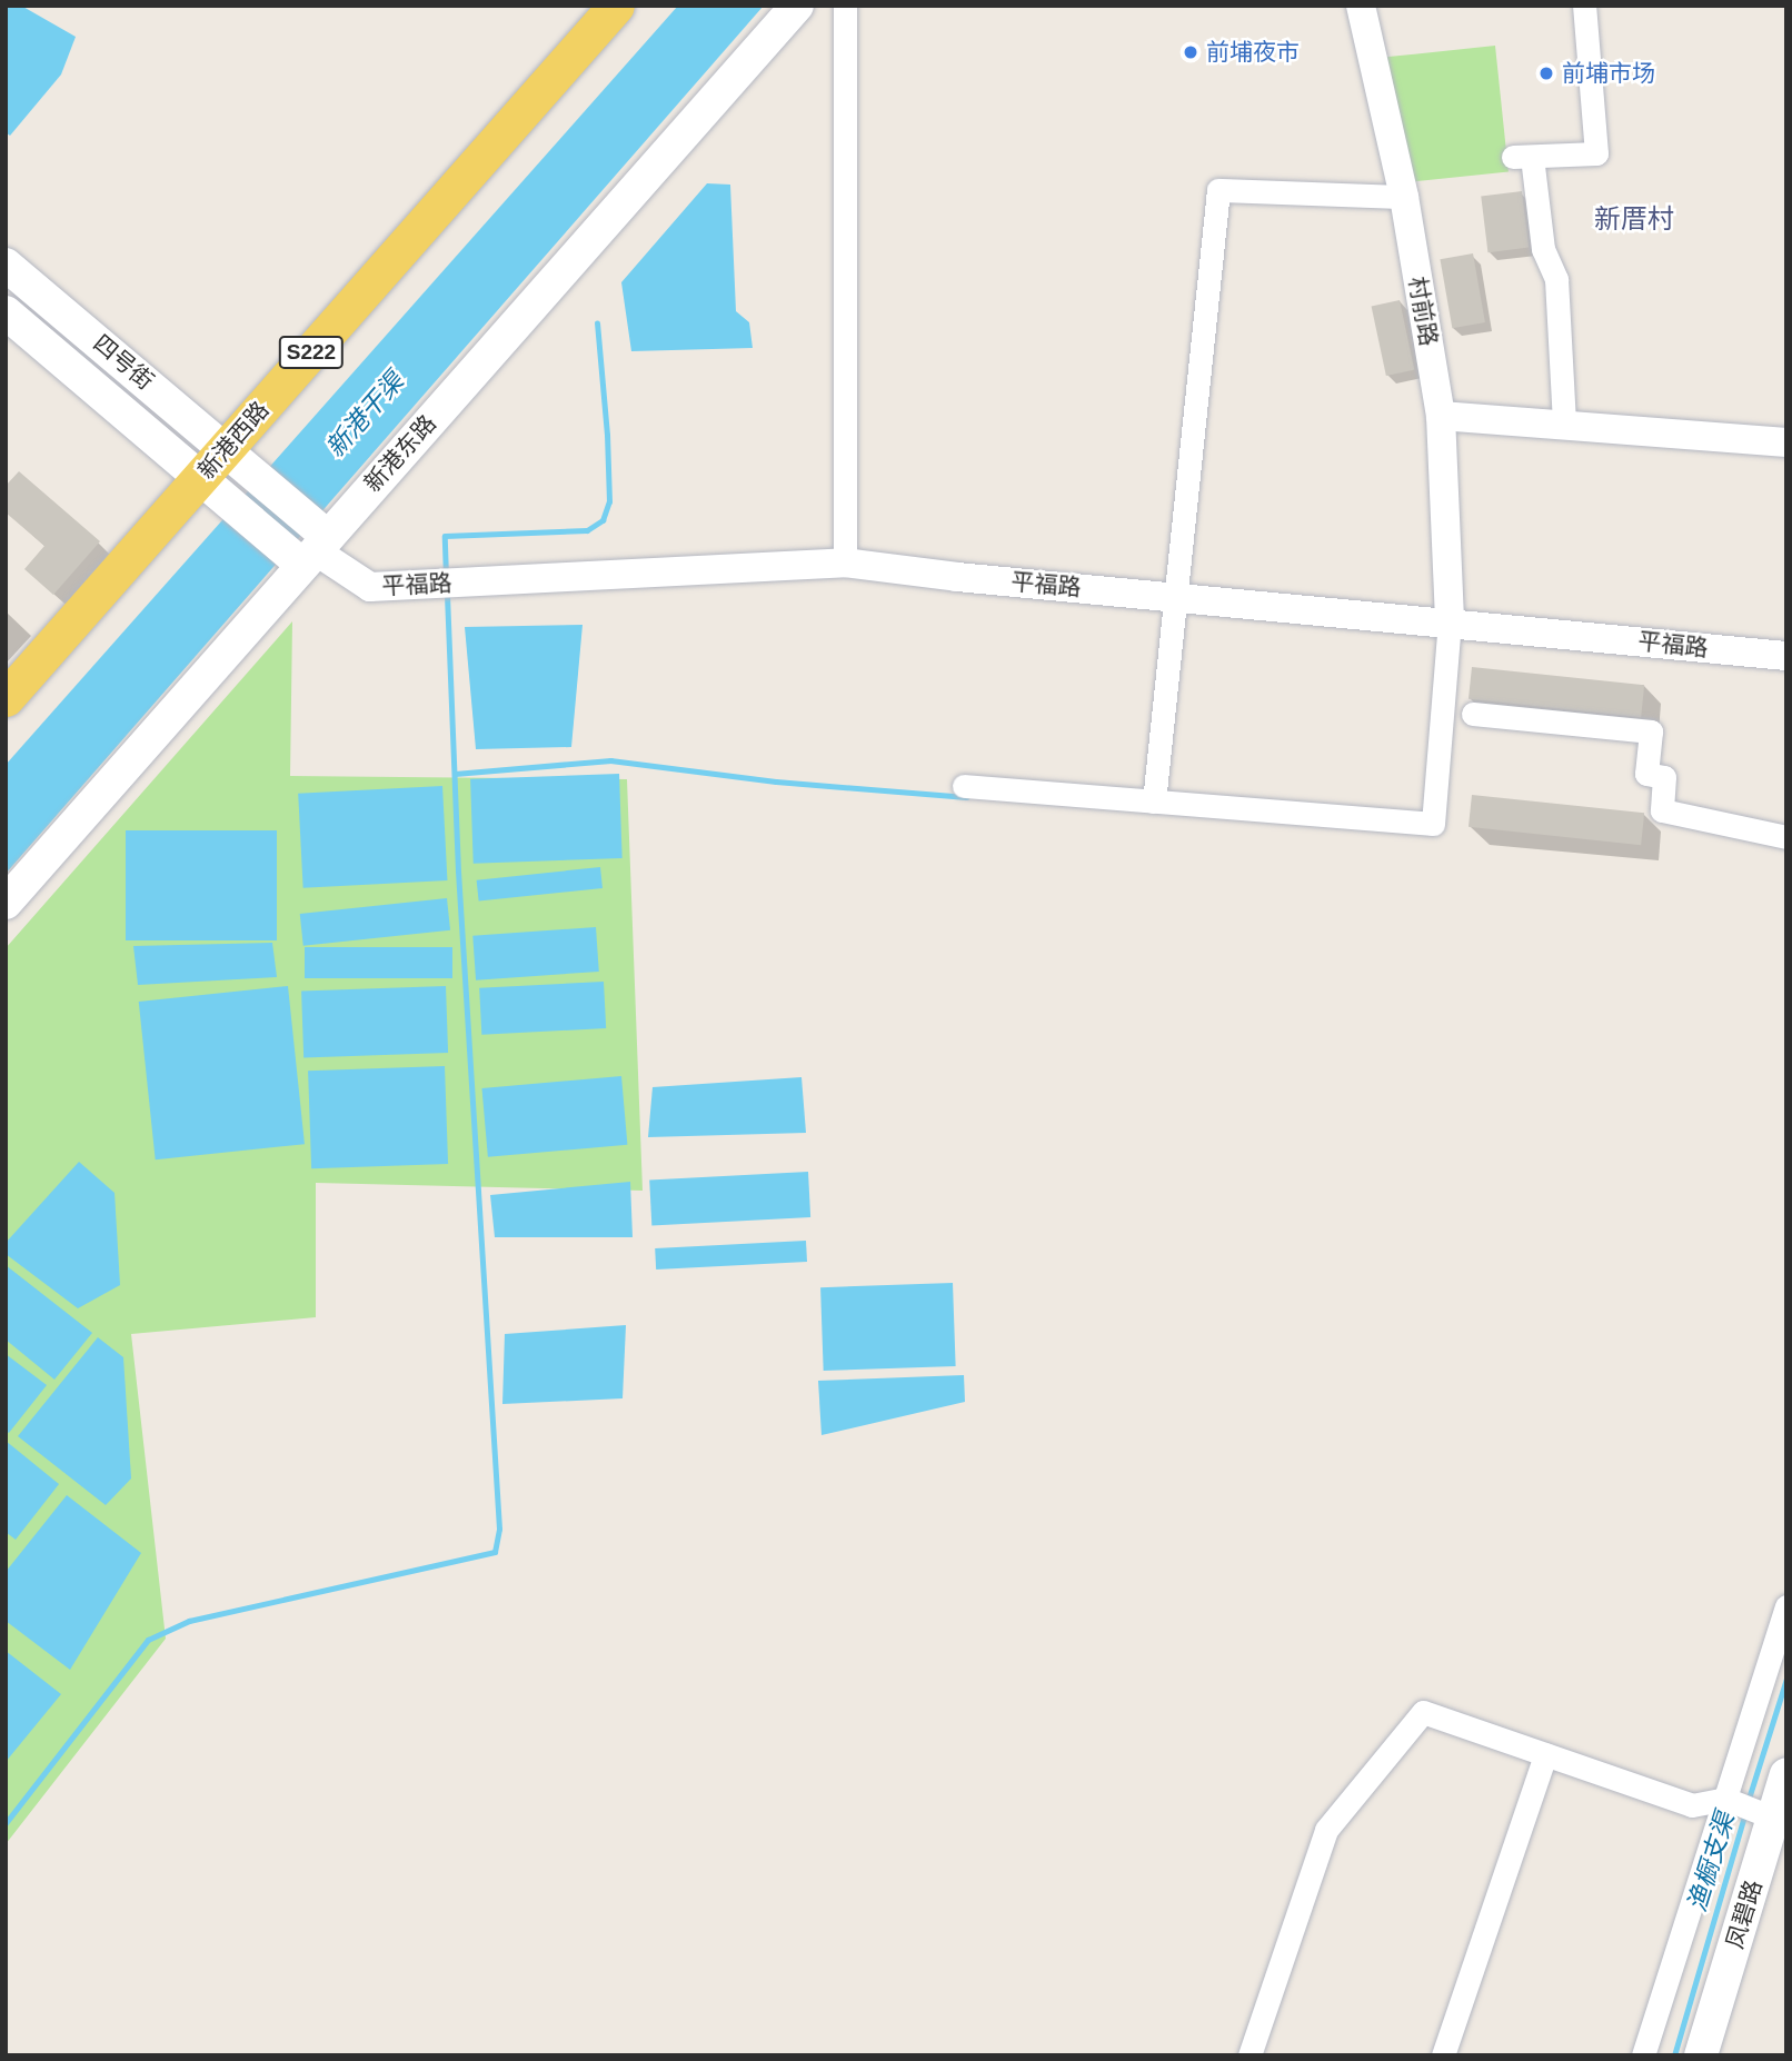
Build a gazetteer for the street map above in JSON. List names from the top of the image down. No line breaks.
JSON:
{"streets":{"main road":["S222","四号街","新港西路","新港东路","凤碧路"],"street":["村前路","平福路"]},"crossings":[["村前路","平福路"],["四号街","新港东路"],["四号街","平福路"],["新港东路","平福路"]],"districts":["新厝村"],"water":["新港干渠","渔橱支渠"],"places":["前埔夜市","前埔市场"]}
